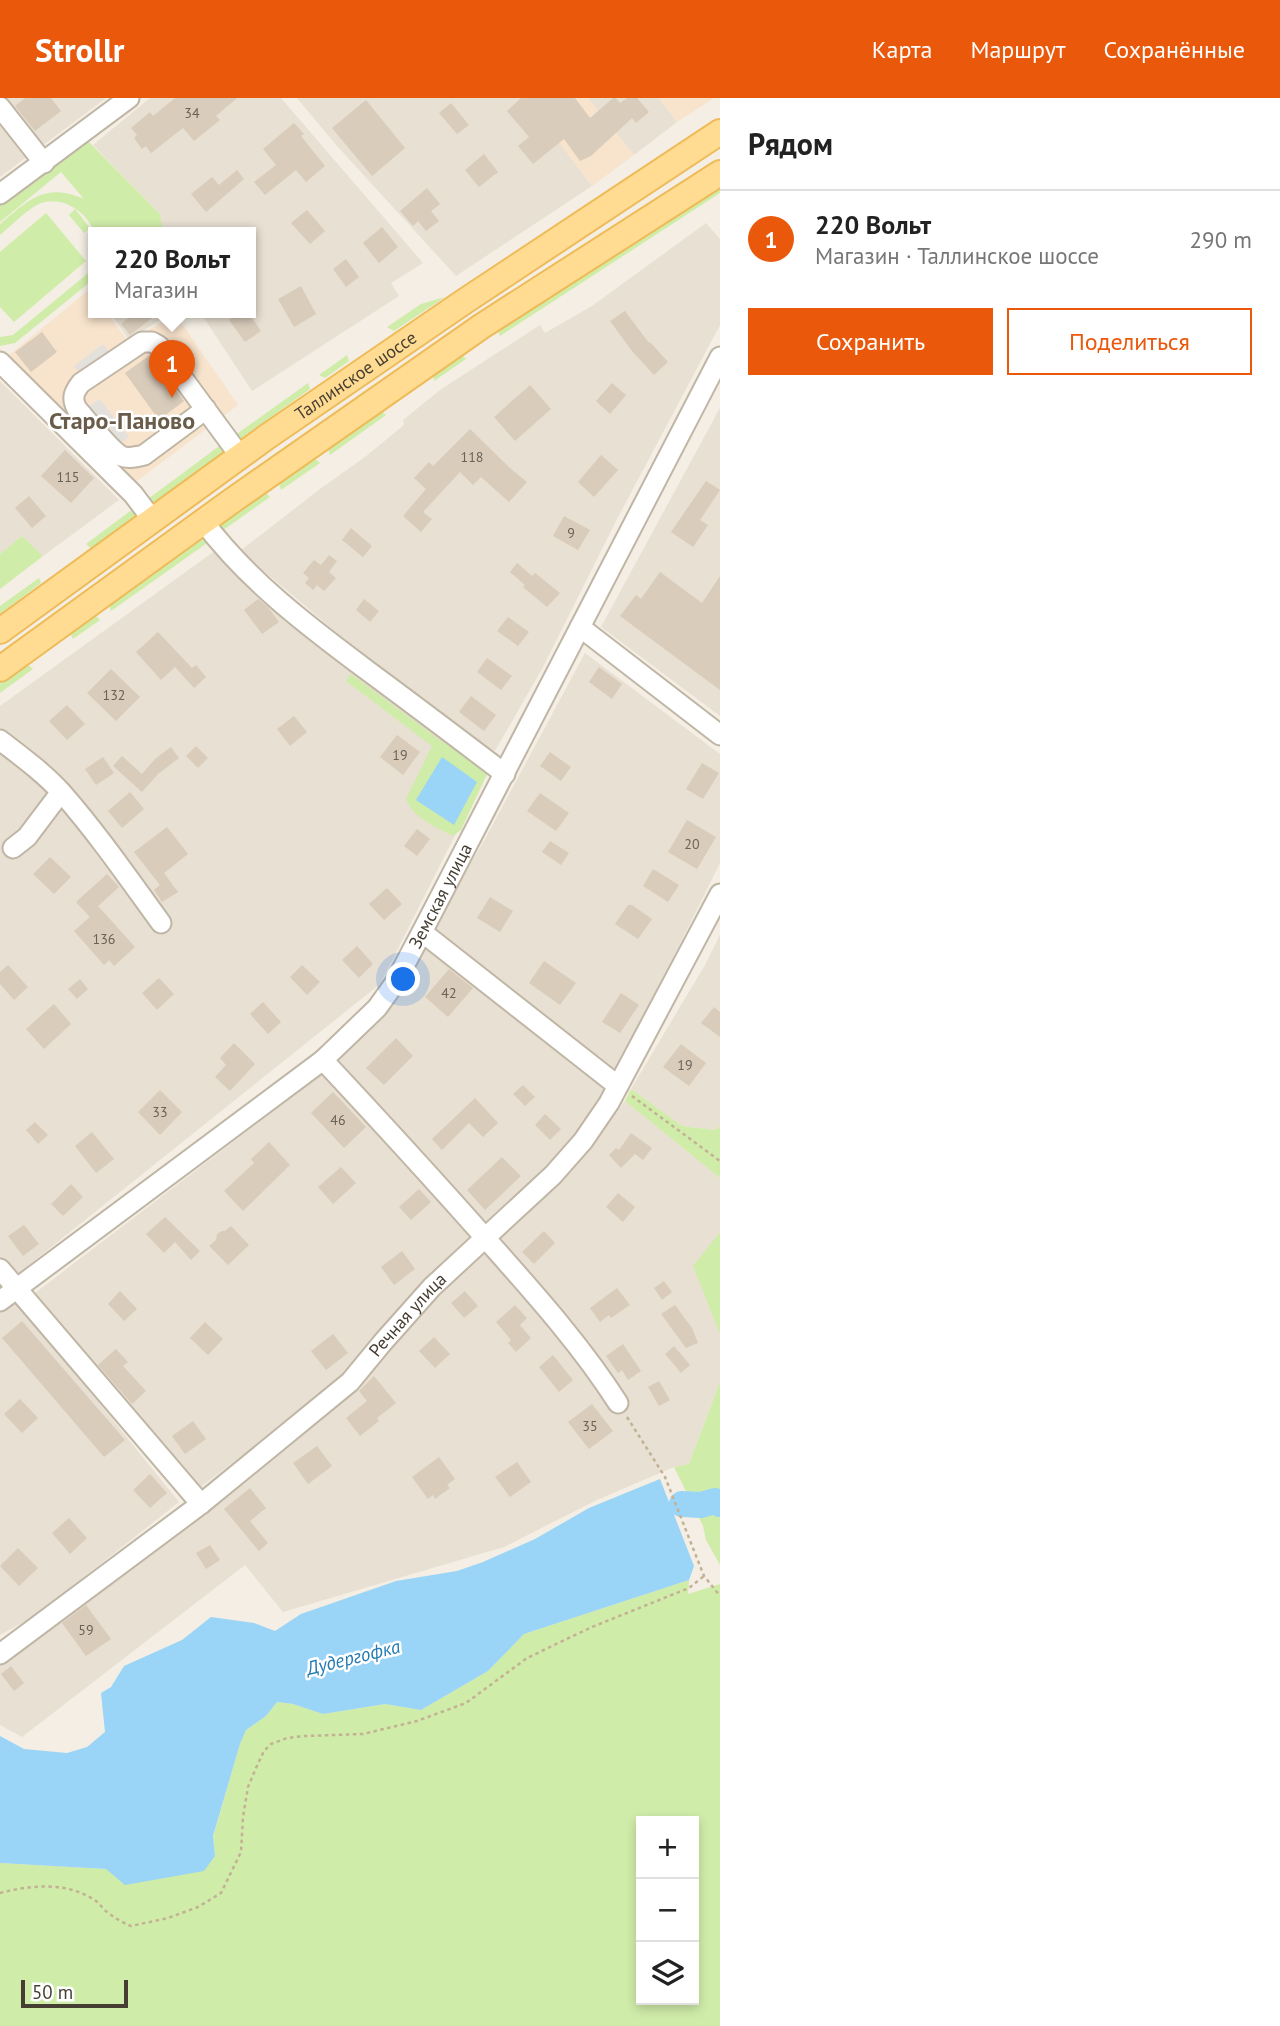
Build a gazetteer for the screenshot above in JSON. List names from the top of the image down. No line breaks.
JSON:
{"streets":{"main road":["Таллинское шоссе"],"street":["Земская улица","Речная улица"]},"districts":["Старо-Паново"],"water":["Дудергофка"],"house_numbers":["34","118","115","9","132","19","20","136","42","19","33","46","35","59"],"scale_bar":"50 m","page":{"header":"Strollr","nav":["Карта","Маршрут","Сохранённые"],"heading":"Рядом","list":[{"mark":"1","name":"220 Вольт","note":"Магазин · Таллинское шоссе","value":"290 m"}],"popup":["220 Вольт","Магазин"],"buttons":["Сохранить","Поделиться"],"pins":"1","map_buttons":["+","−"],"scale":"50 m"}}
